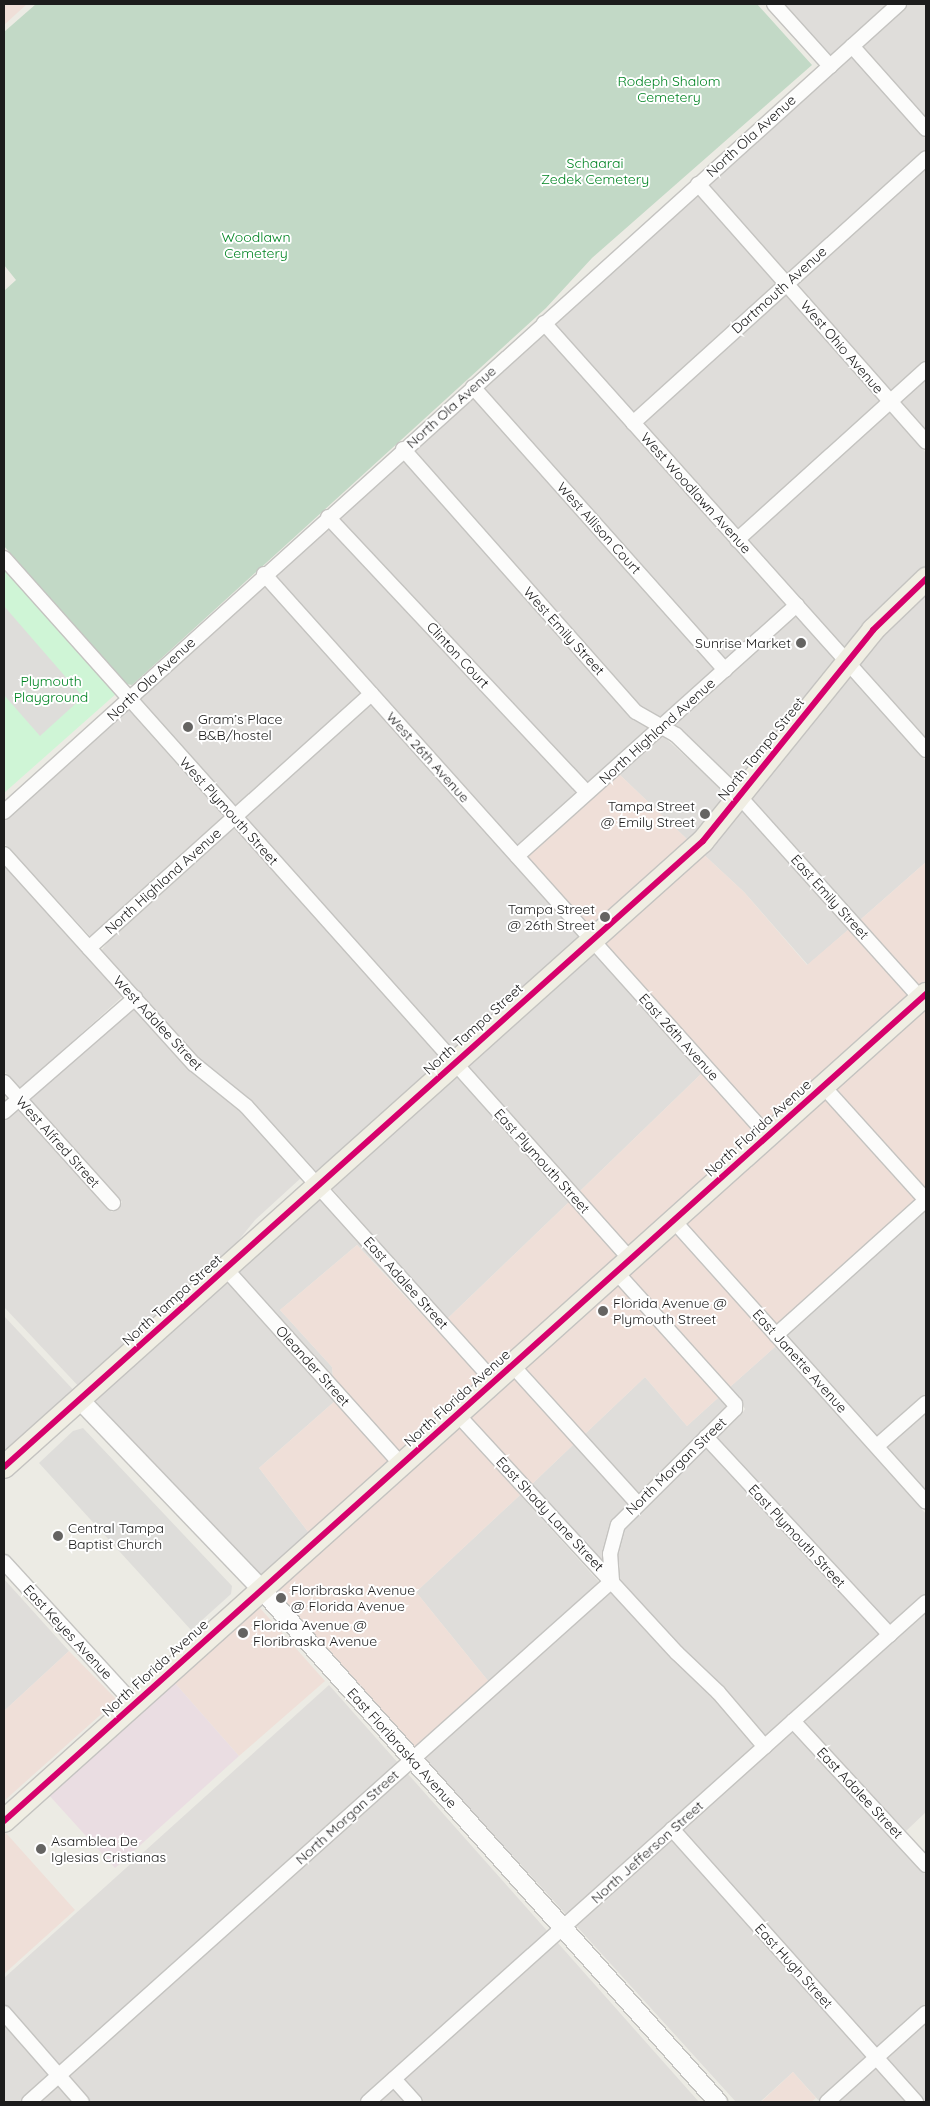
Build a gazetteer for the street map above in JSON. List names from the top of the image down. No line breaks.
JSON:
{"streets":{"main road":["North Tampa Street","North Florida Avenue"],"street":["North Ola Avenue","Dartmouth Avenue","West Ohio Avenue","West Woodlawn Avenue","West Allison Court","West Emily Street","Clinton Court","North Highland Avenue","West 26th Avenue","West Plymouth Street","East Emily Street","West Adalee Street","East 26th Avenue","West Alfred Street","East Plymouth Street","East Adalee Street","East Janette Avenue","Oleander Street","North Morgan Street","East Shady Lane Street","East Keyes Avenue","East Floribraska Avenue","North Jefferson Street","East Hugh Street"]},"crossings":[["North Ola Avenue","West Ohio Avenue"],["North Ola Avenue","West Woodlawn Avenue"],["North Ola Avenue","West Allison Court"],["North Ola Avenue","West Emily Street"],["North Ola Avenue","Clinton Court"],["North Ola Avenue","West 26th Avenue"],["North Ola Avenue","West Plymouth Street"],["Dartmouth Avenue","West Ohio Avenue"],["Dartmouth Avenue","West Woodlawn Avenue"],["West Woodlawn Avenue","North Highland Avenue"],["West Woodlawn Avenue","North Tampa Street"],["West Allison Court","North Highland Avenue"],["West Emily Street","North Highland Avenue"],["West Emily Street","North Tampa Street"],["West Emily Street","East Emily Street"],["Clinton Court","North Highland Avenue"],["North Highland Avenue","West 26th Avenue"],["North Highland Avenue","West Plymouth Street"],["North Highland Avenue","West Adalee Street"],["North Tampa Street","West 26th Avenue"],["North Tampa Street","West Plymouth Street"],["North Tampa Street","East Emily Street"],["North Tampa Street","West Adalee Street"],["North Tampa Street","East 26th Avenue"],["North Tampa Street","East Plymouth Street"],["North Tampa Street","East Adalee Street"],["North Tampa Street","Oleander Street"],["North Tampa Street","East Floribraska Avenue"],["West 26th Avenue","East 26th Avenue"],["West Plymouth Street","East Plymouth Street"],["East Emily Street","North Florida Avenue"],["West Adalee Street","East Adalee Street"],["East 26th Avenue","North Florida Avenue"],["North Florida Avenue","East Plymouth Street"],["North Florida Avenue","East Adalee Street"],["North Florida Avenue","East Janette Avenue"],["North Florida Avenue","Oleander Street"],["North Florida Avenue","East Shady Lane Street"],["North Florida Avenue","East Keyes Avenue"],["North Florida Avenue","East Floribraska Avenue"],["East Plymouth Street","North Morgan Street"],["East Plymouth Street","North Jefferson Street"],["East Adalee Street","North Jefferson Street"],["North Morgan Street","East Shady Lane Street"],["North Morgan Street","East Floribraska Avenue"],["East Shady Lane Street","North Jefferson Street"],["East Floribraska Avenue","North Jefferson Street"],["North Jefferson Street","East Hugh Street"]],"parks":["Rodeph Shalom Cemetery","Schaarai Zedek Cemetery","Woodlawn Cemetery","Plymouth Playground"],"places":["Sunrise Market","Gram’s Place B&B/hostel","Tampa Street @ Emily Street","Tampa Street @ 26th Street","Florida Avenue @ Plymouth Street","Central Tampa Baptist Church","Floribraska Avenue @ Florida Avenue","Florida Avenue @ Floribraska Avenue","Asamblea De Iglesias Cristianas"]}
